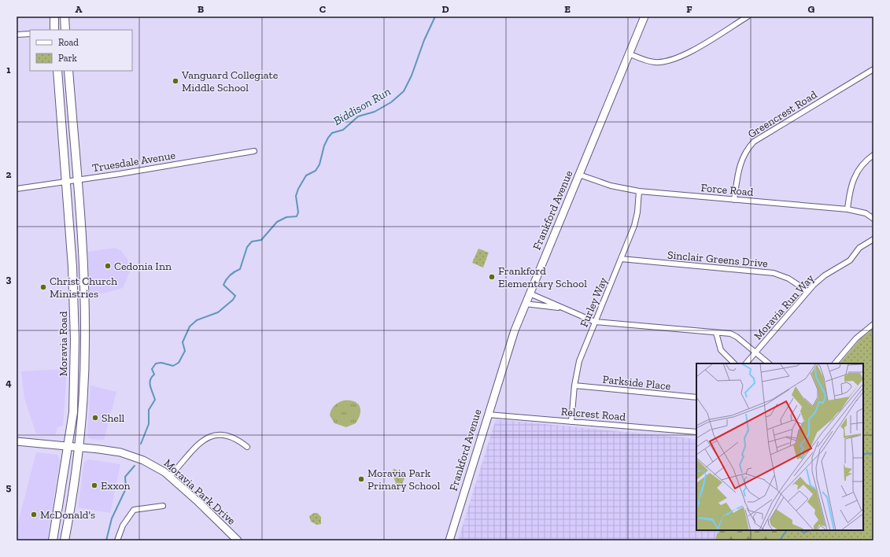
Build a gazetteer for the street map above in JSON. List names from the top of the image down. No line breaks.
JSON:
{"streets":{"main road":["Moravia Road"],"street":["Greencrest Road","Truesdale Avenue","Force Road","Frankford Avenue","Sinclair Greens Drive","Furley Way","Moravia Run Way","Parkside Place","Relcrest Road","Moravia Park Drive"]},"crossings":[["Greencrest Road","Force Road"],["Truesdale Avenue","Moravia Road"],["Force Road","Frankford Avenue"],["Force Road","Furley Way"],["Frankford Avenue","Relcrest Road"],["Sinclair Greens Drive","Furley Way"],["Sinclair Greens Drive","Moravia Run Way"],["Furley Way","Parkside Place"],["Furley Way","Relcrest Road"],["Moravia Road","Moravia Park Drive"]],"water":["Biddison Run"],"places":["Vanguard Collegiate Middle School","Cedonia Inn","Frankford Elementary School","Christ Church Ministries","Shell","Moravia Park Primary School","Exxon","McDonald's"],"legend":["Road","Park"],"grid":{"columns":["A","B","C","D","E","F","G"],"rows":["1","2","3","4","5"]}}
